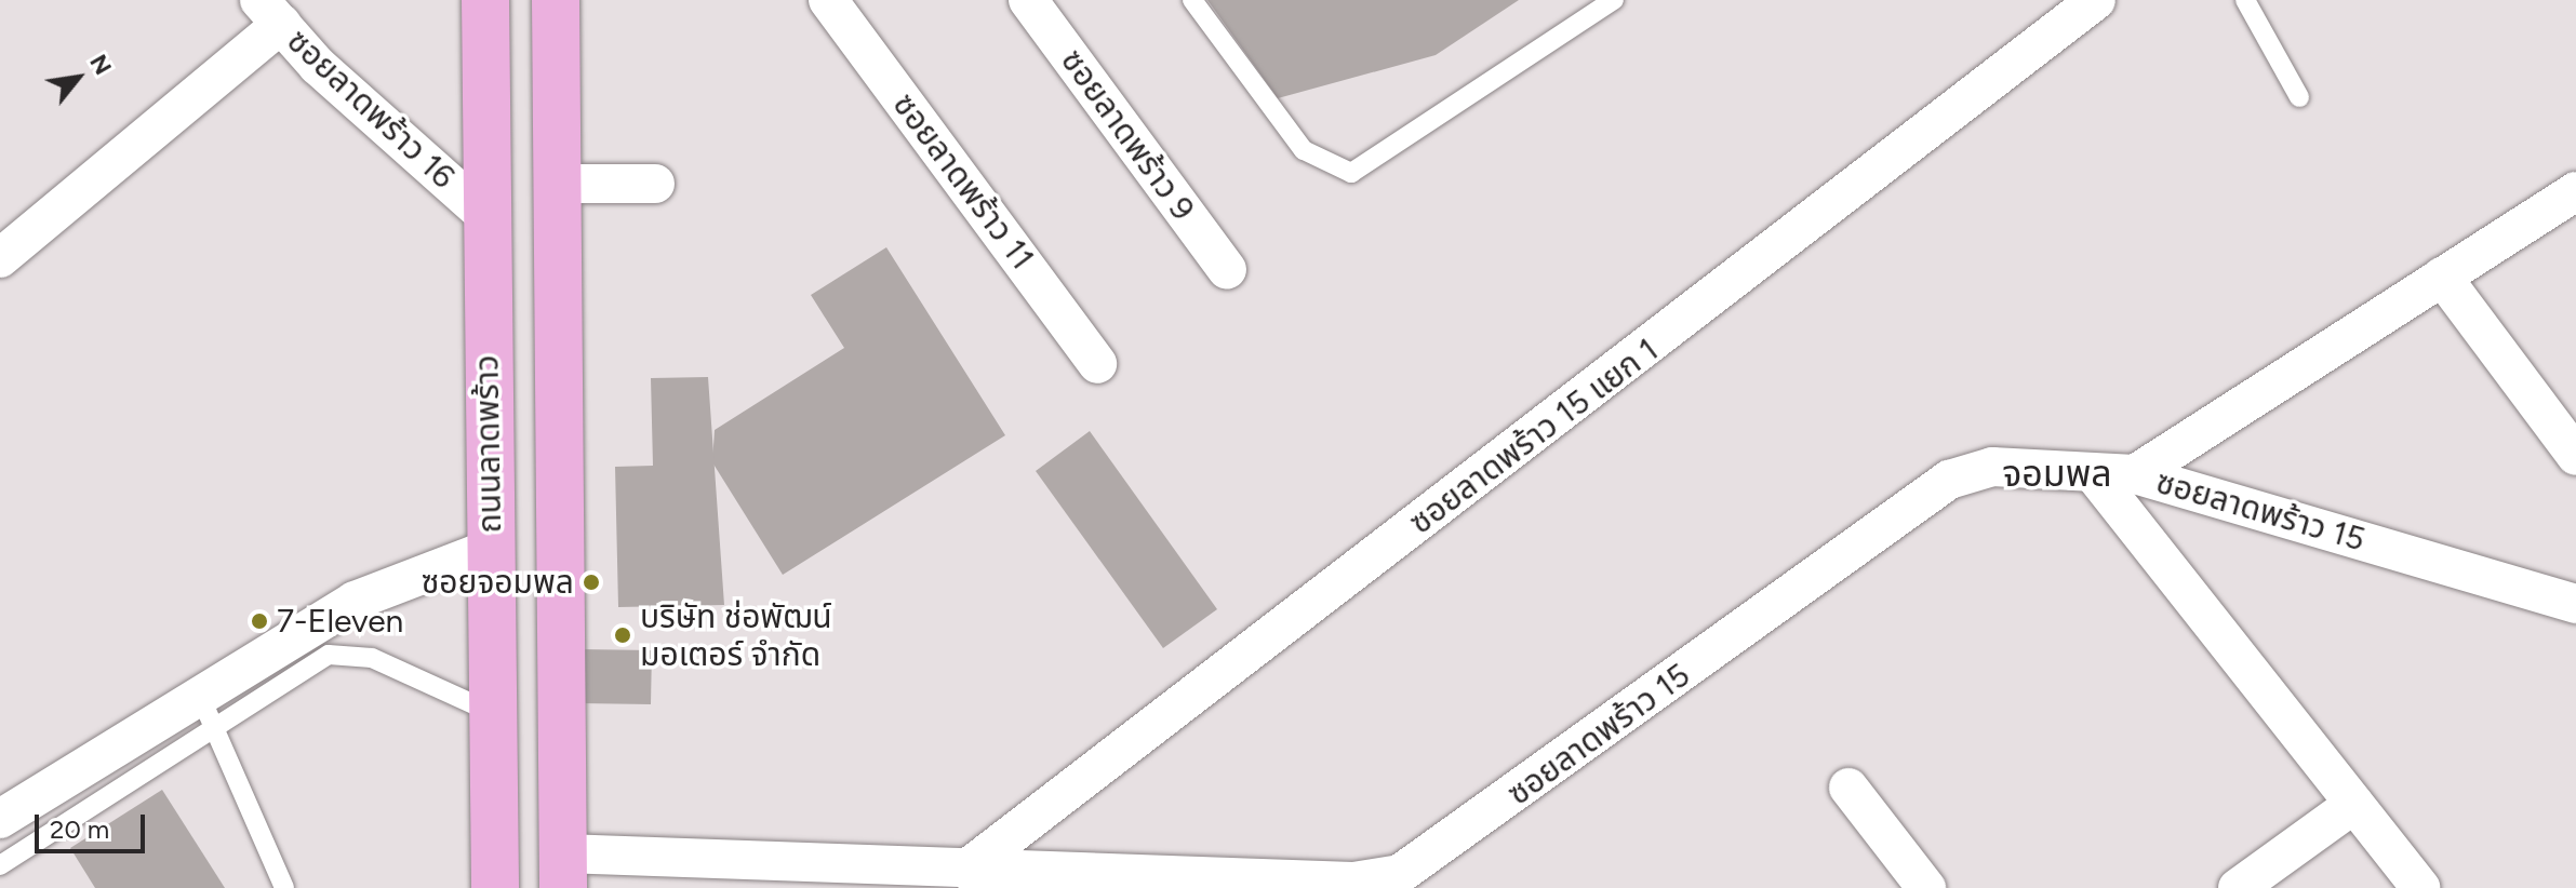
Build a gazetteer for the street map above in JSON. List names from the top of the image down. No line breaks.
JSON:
{"streets":{"main road":["ถนนลาดพร้าว"],"street":["ซอยลาดพร้าว 16","ซอยลาดพร้าว 9","ซอยลาดพร้าว 11","ซอยลาดพร้าว 15 แยก 1","ซอยลาดพร้าว 15"]},"crossings":[["ซอยลาดพร้าว 16","ถนนลาดพร้าว"],["ซอยลาดพร้าว 15 แยก 1","ซอยลาดพร้าว 15"]],"districts":["จอมพล"],"places":["ซอยจอมพล","7-Eleven","บริษัท ช่อพัฒน์ มอเตอร์ จำกัด"],"scale_bar":"20 m","north":"top right"}
